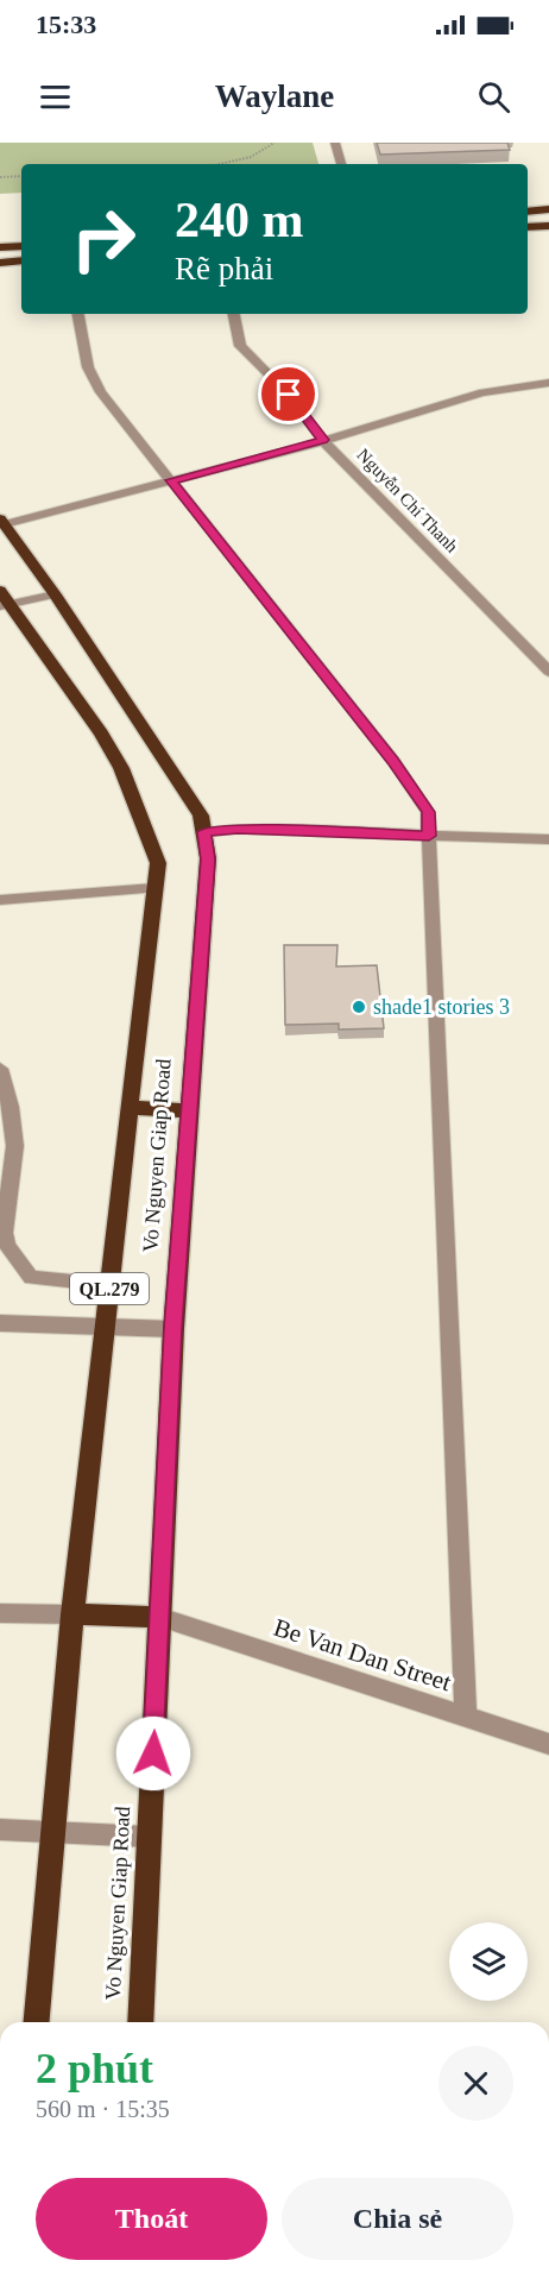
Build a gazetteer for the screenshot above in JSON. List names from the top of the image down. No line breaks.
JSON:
{"streets":{"highway":["Vo Nguyen Giap Road","QL.279"],"street":["Nguyễn Chí Thanh","Be Van Dan Street"]},"crossings":[["Vo Nguyen Giap Road","Be Van Dan Street"]],"places":["shade1 stories 3"],"page":{"status":"15:33","header":"Waylane","turn":["240 m","Rẽ phải"],"heading":["2 phút","560 m · 15:35"],"buttons":["Thoát","Chia sẻ"]}}
